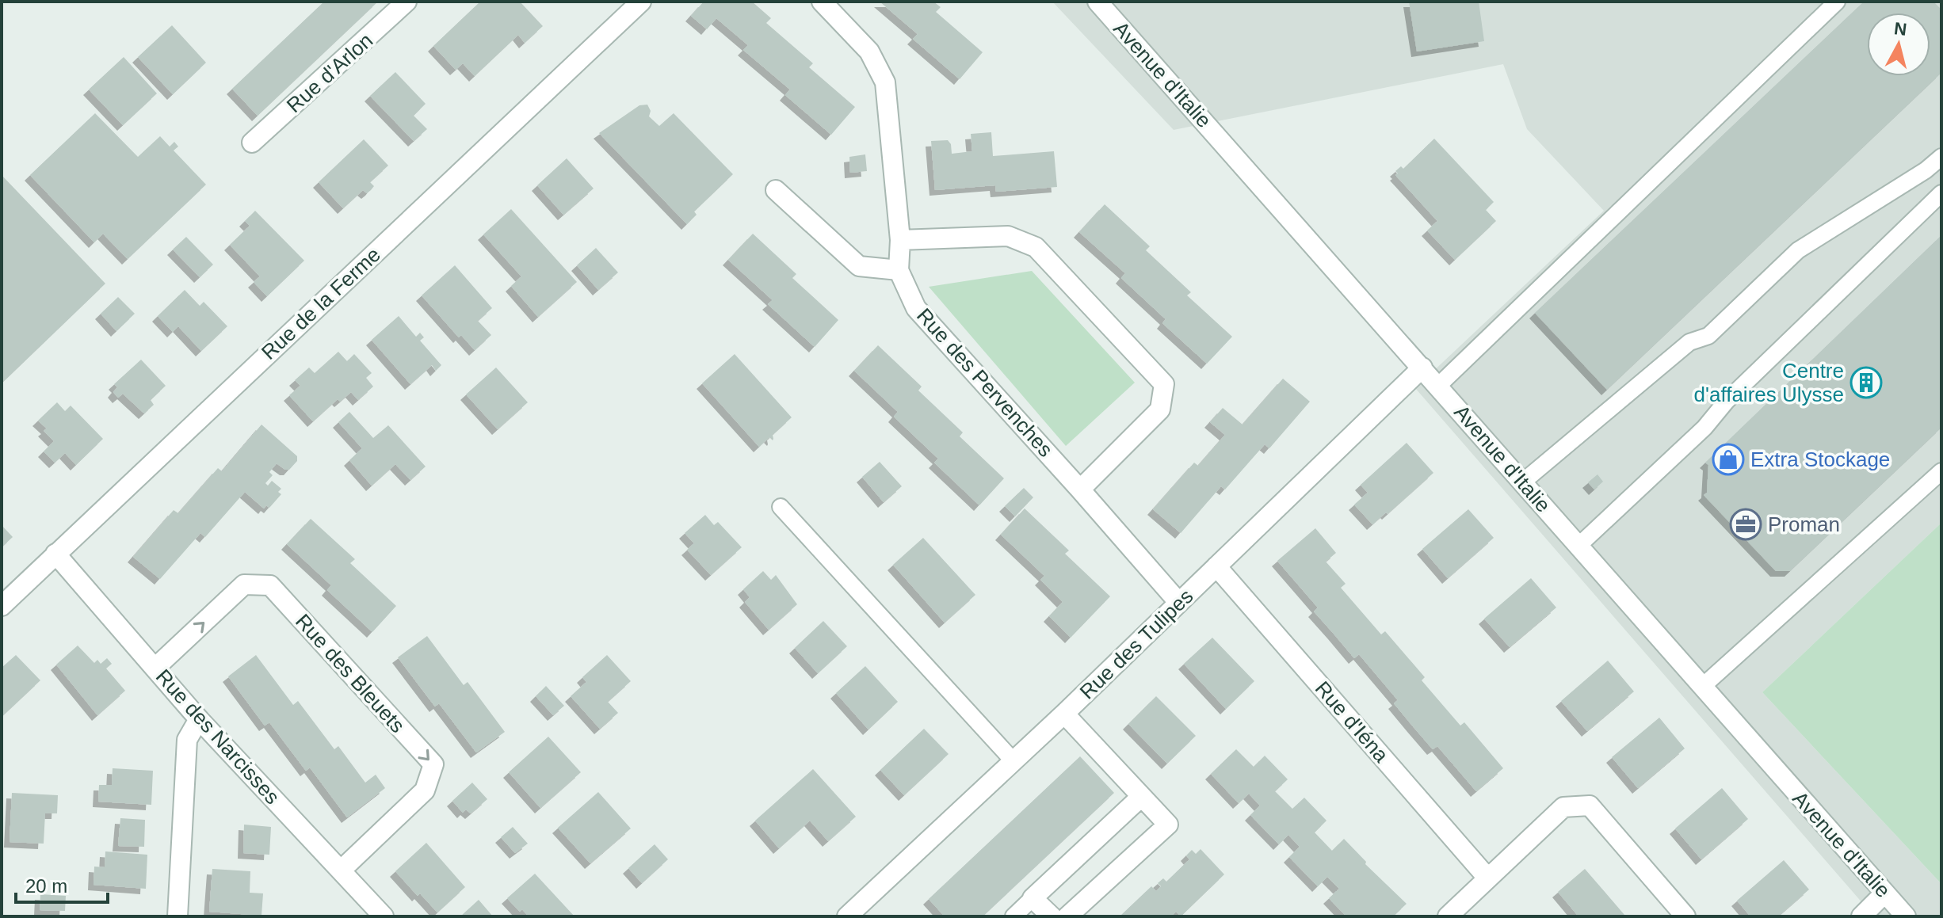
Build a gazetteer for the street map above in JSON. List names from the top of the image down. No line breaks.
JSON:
{"streets":{"street":["Rue d'Arlon","Avenue d'Italie","Rue de la Ferme","Rue des Pervenches","Rue des Tulipes","Rue des Bleuets","Rue d'Iéna","Rue des Narcisses"]},"crossings":[["Avenue d'Italie","Rue des Tulipes"],["Rue de la Ferme","Rue des Narcisses"],["Rue des Pervenches","Rue des Tulipes"],["Rue des Tulipes","Rue d'Iéna"],["Rue des Bleuets","Rue des Narcisses"]],"places":{"building":["Centre d'affaires Ulysse"],"shop":["Extra Stockage"],"office":["Proman"]},"scale_bar":"20 m","north":"top"}
